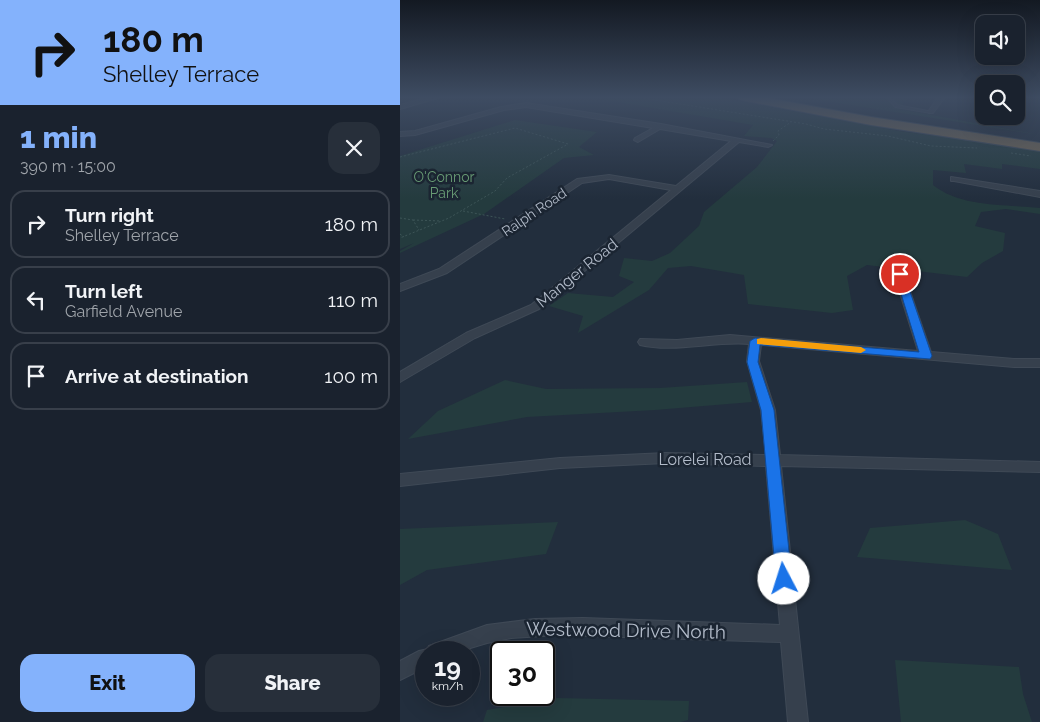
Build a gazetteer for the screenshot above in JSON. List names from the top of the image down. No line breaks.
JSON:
{"streets":{"street":["Ralph Road","Manger Road","Lorelei Road","Westwood Drive North"]},"crossings":[["Ralph Road","Manger Road"]],"parks":["O'Connor Park"],"page":{"turn":["180 m","Shelley Terrace"],"heading":["1 min","390 m · 15:00"],"list":[{"name":"Turn right","note":"Shelley Terrace","value":"180 m"},{"name":"Turn left","note":"Garfield Avenue","value":"110 m"},{"name":"Arrive at destination","value":"100 m"}],"speed":"19 km/h","limit":"30","buttons":["Exit","Share"]}}
